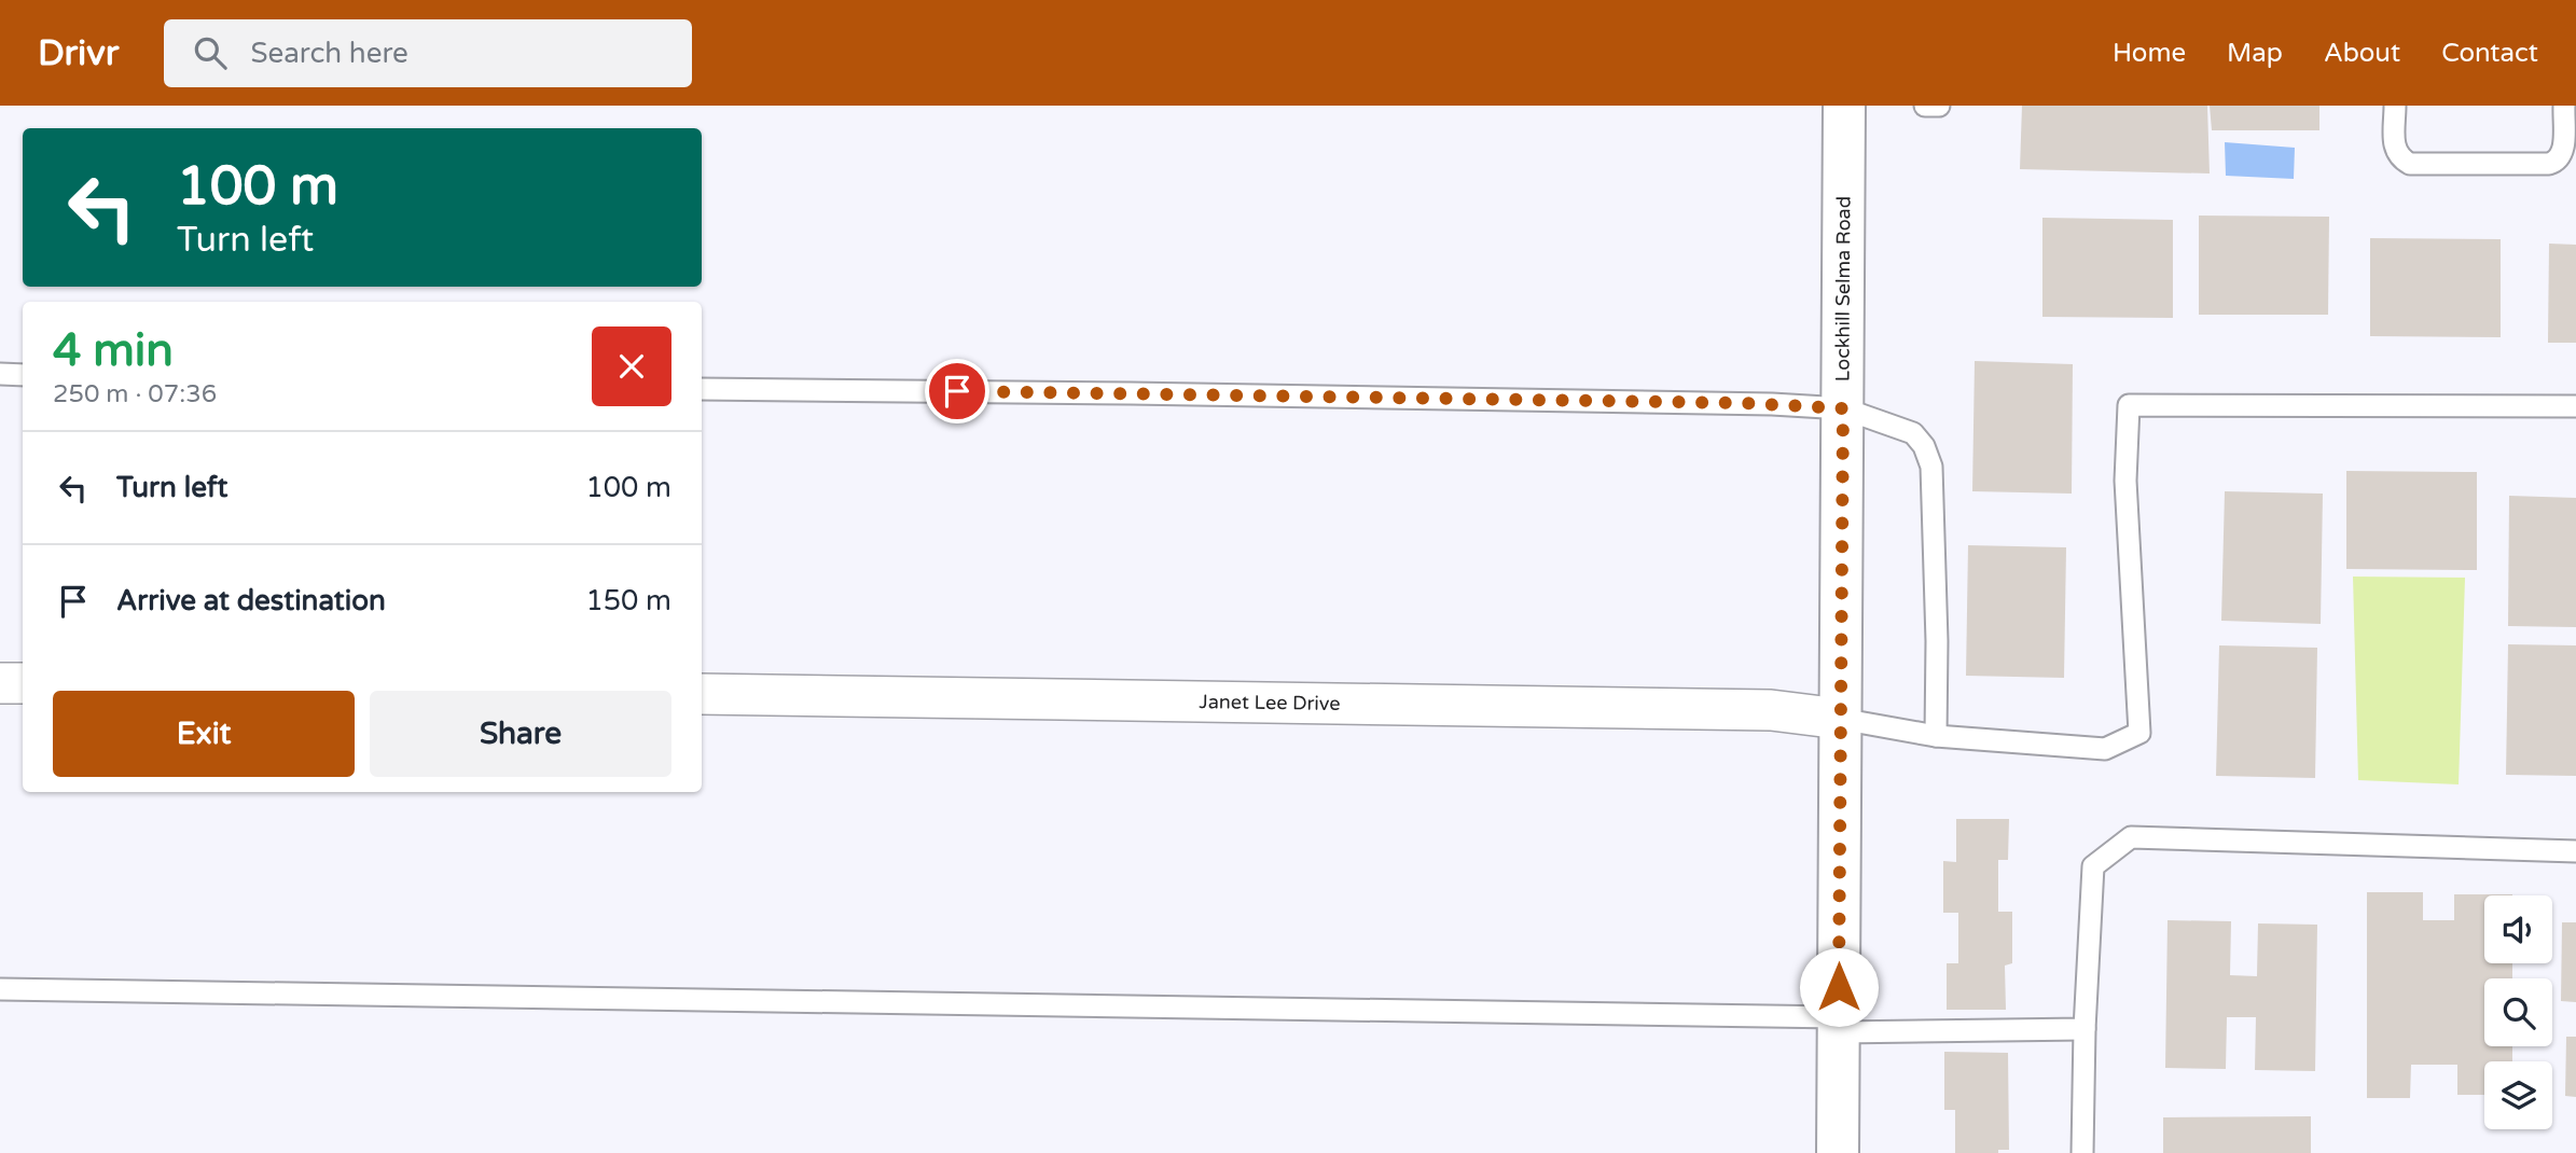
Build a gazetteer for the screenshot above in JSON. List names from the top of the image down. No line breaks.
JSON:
{"streets":{"main road":["Lockhill Selma Road"],"street":["Janet Lee Drive"]},"crossings":[["Lockhill Selma Road","Janet Lee Drive"]],"page":{"header":"Drivr","search":"Search here","nav":["Home","Map","About","Contact"],"turn":["100 m","Turn left"],"heading":["4 min","250 m · 07:36"],"list":[{"name":"Turn left","value":"100 m"},{"name":"Arrive at destination","value":"150 m"}],"buttons":["Exit","Share"]}}
